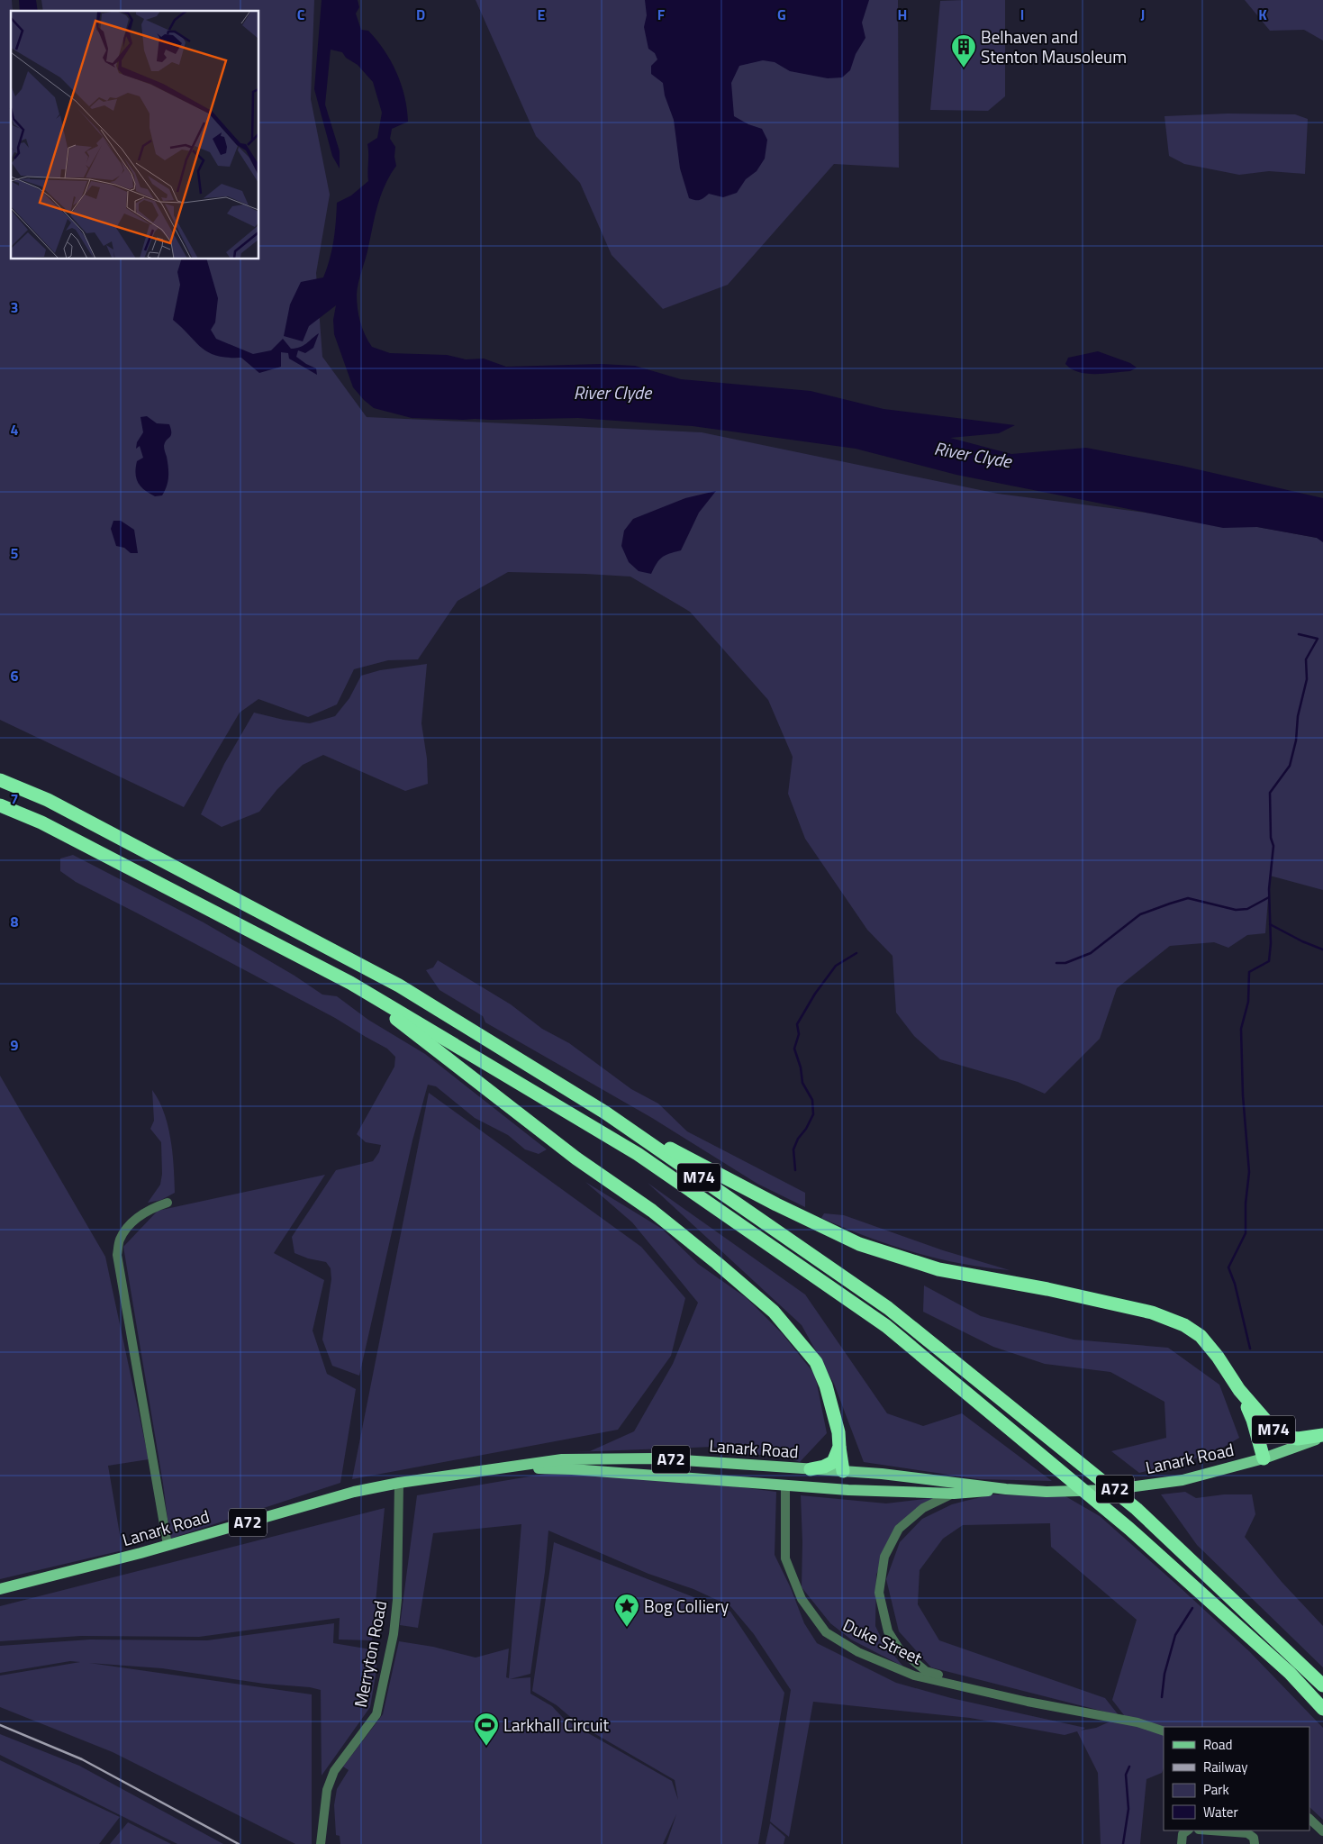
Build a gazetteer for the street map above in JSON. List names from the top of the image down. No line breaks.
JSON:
{"streets":{"highway":["M74"],"main road":["Lanark Road","A72"],"street":["Duke Street","Merryton Road"]},"crossings":[["M74","Lanark Road"],["M74","A72"],["Lanark Road","A72"],["Lanark Road","Duke Street"],["Lanark Road","Merryton Road"]],"water":["River Clyde"],"places":{"building":["Belhaven and Stenton Mausoleum"],"place":["Bog Colliery"],"sports":["Larkhall Circuit"]},"legend":["Road","Railway","Park","Water"],"grid":{"columns":["C","D","E","F","G","H","I","J","K"],"rows":["3","4","5","6","7","8","9"]}}
